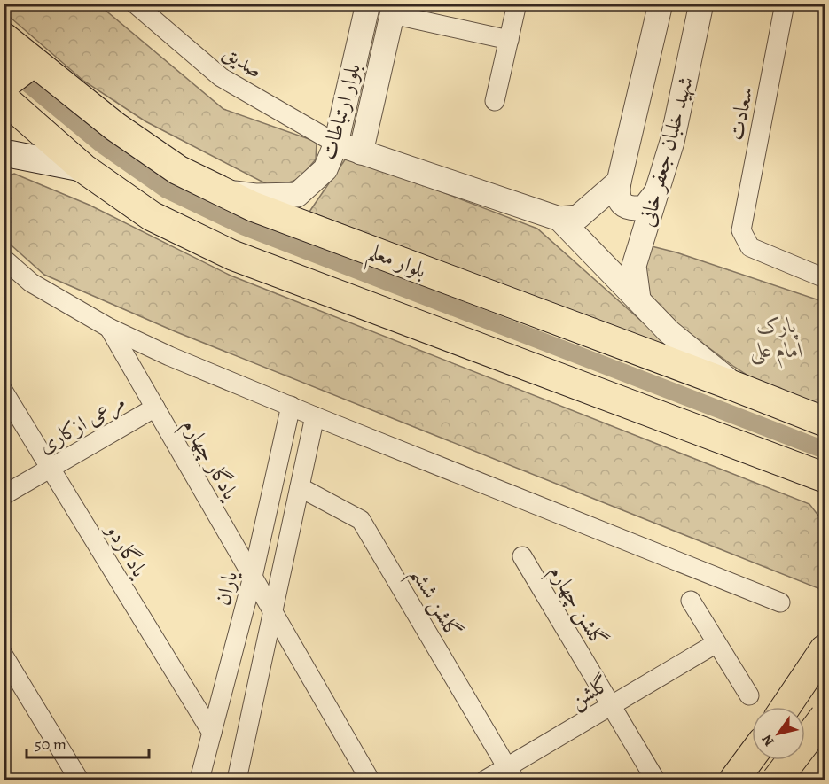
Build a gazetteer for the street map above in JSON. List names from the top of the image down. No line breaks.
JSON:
{"streets":{"main road":["بلوار معلم"],"street":["صدیق","بلوار ارتباطات","سعادت","شهید خلبان جعفر خانی","مرعی ازکاری","یادگار چهارم","یادگار‌دو","یاران","گلشن ششم","گلشن چهارم","گلشن"]},"crossings":[["صدیق","بلوار ارتباطات"],["بلوار ارتباطات","بلوار معلم"],["مرعی ازکاری","یادگار چهارم"],["مرعی ازکاری","یادگار‌دو"],["یادگار چهارم","یاران"],["یادگار‌دو","یاران"],["گلشن ششم","گلشن"],["گلشن چهارم","گلشن"]],"parks":["پارک امام علی"],"scale_bar":"50 m","north":"bottom left"}
